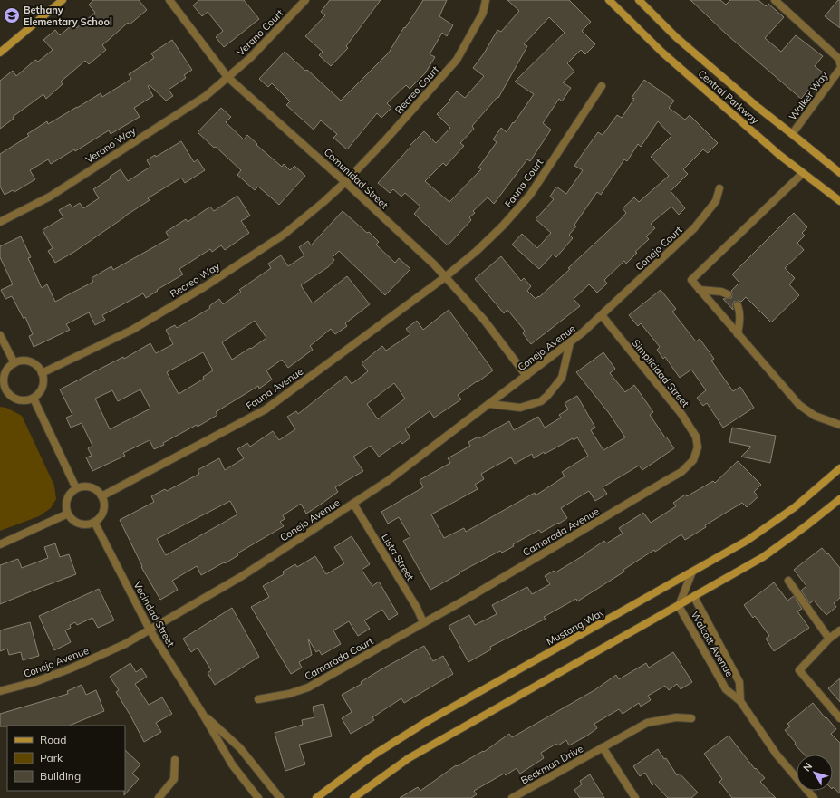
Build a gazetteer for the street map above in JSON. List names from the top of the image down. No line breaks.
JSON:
{"streets":{"street":["Verano Court","Recreo Court","Walker Way","Central Parkway","Verano Way","Comunidad Street","Fauna Court","Conejo Court","Recreo Way","Conejo Avenue","Simplicidad Street","Fauna Avenue","Camarada Avenue","Lista Street","Vecindad Street","Mustang Way","Walcott Avenue","Camarada Court","Beckman Drive"]},"crossings":[["Verano Court","Verano Way"],["Verano Court","Comunidad Street"],["Recreo Court","Comunidad Street"],["Recreo Court","Recreo Way"],["Walker Way","Central Parkway"],["Verano Way","Comunidad Street"],["Comunidad Street","Fauna Court"],["Comunidad Street","Recreo Way"],["Comunidad Street","Conejo Avenue"],["Comunidad Street","Fauna Avenue"],["Fauna Court","Fauna Avenue"],["Conejo Court","Conejo Avenue"],["Conejo Court","Simplicidad Street"],["Conejo Avenue","Simplicidad Street"],["Conejo Avenue","Lista Street"],["Conejo Avenue","Vecindad Street"],["Simplicidad Street","Camarada Avenue"],["Fauna Avenue","Vecindad Street"],["Camarada Avenue","Lista Street"],["Camarada Avenue","Camarada Court"],["Lista Street","Camarada Court"],["Mustang Way","Walcott Avenue"]],"places":{"school or university":["Bethany Elementary School"]},"legend":["Road","Park","Building"],"north":"top left"}
